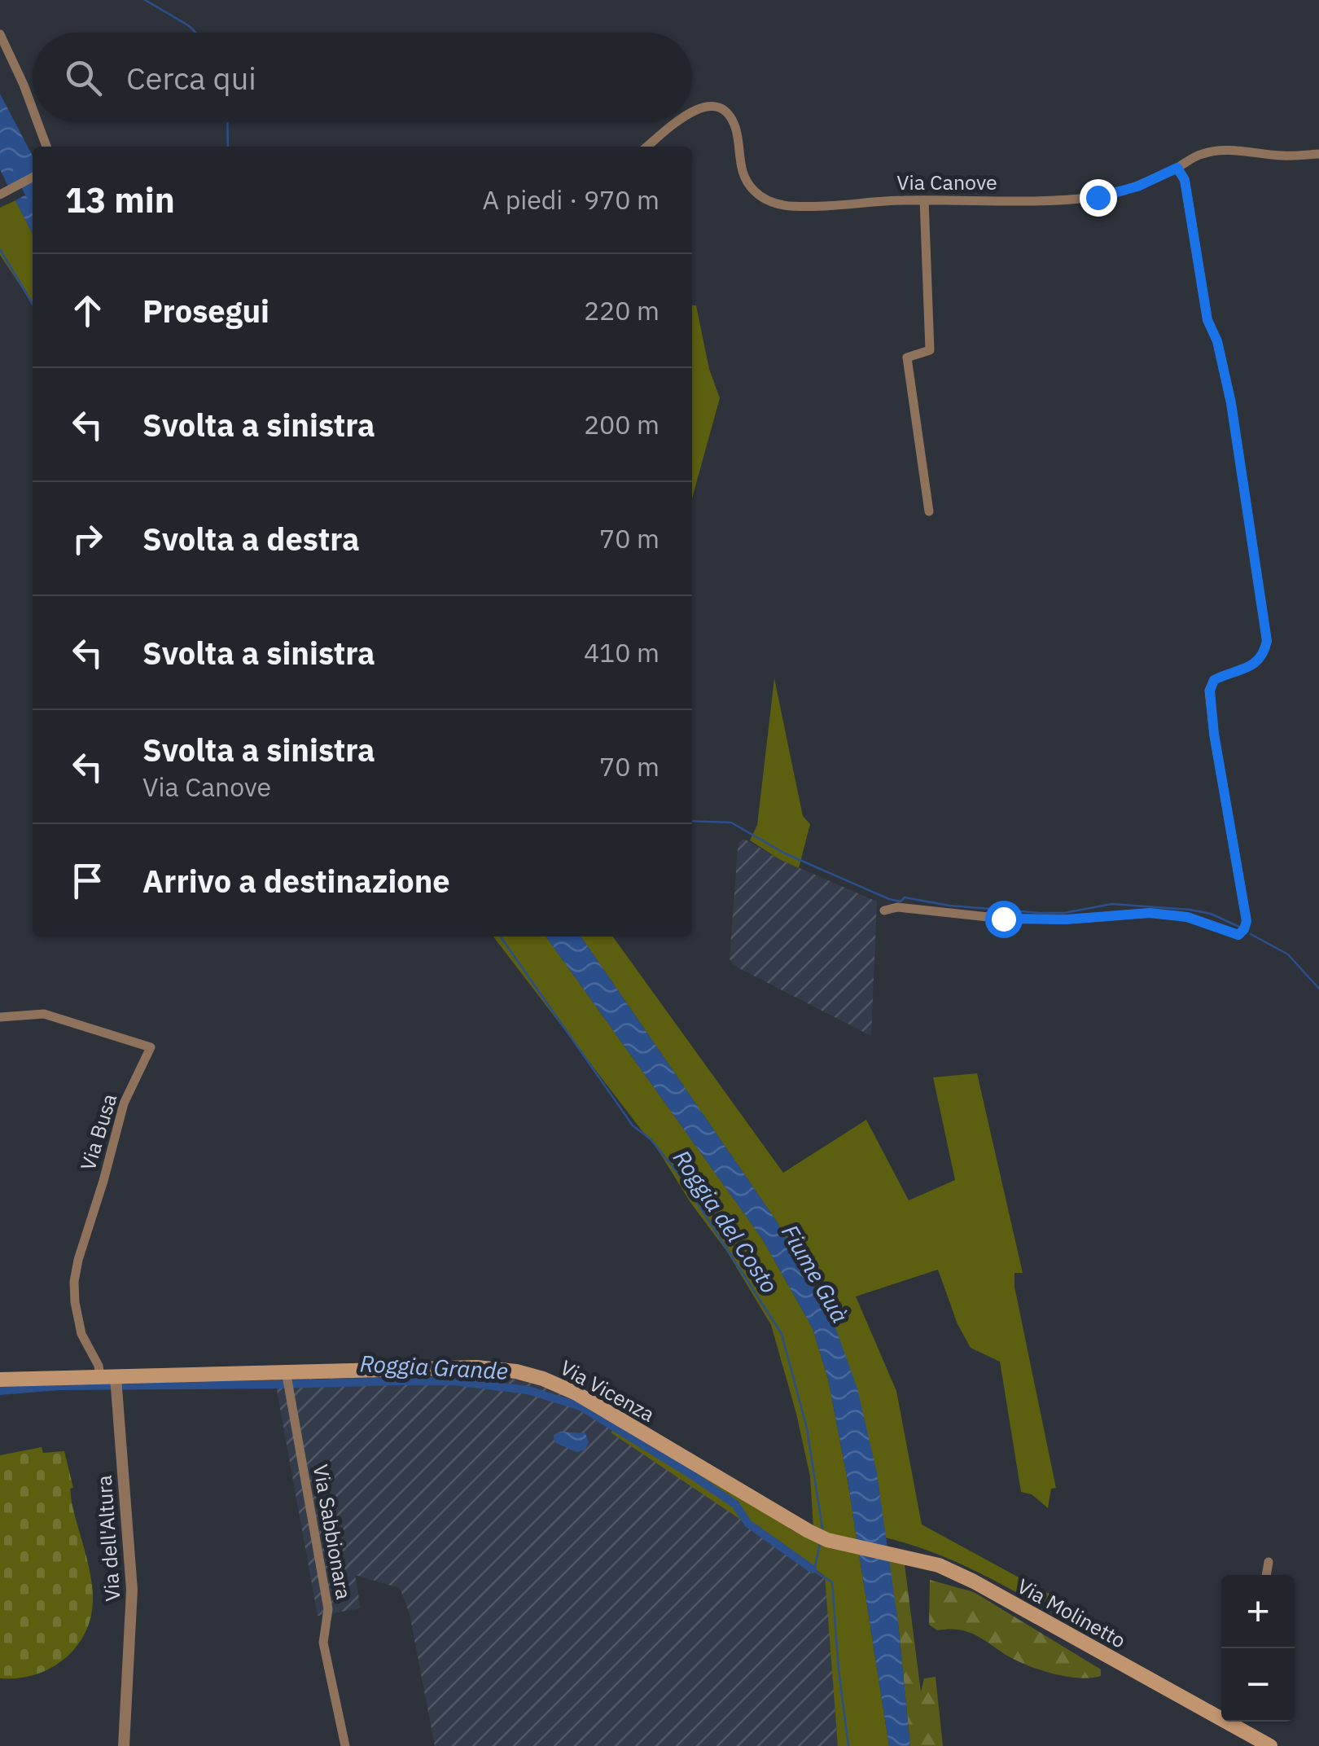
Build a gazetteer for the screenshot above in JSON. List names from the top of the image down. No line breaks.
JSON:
{"streets":{"main road":["Via Vicenza","Via Molinetto"],"street":["Via Canove","Via Busa","Via Sabbionara","Via dell'Altura"]},"crossings":[["Via Busa","Via Vicenza"],["Via Busa","Via dell'Altura"],["Via Vicenza","Via Sabbionara"],["Via Vicenza","Via dell'Altura"],["Via Vicenza","Via Molinetto"]],"water":["Roggia del Costo","Fiume Guà","Roggia Grande"],"page":{"search":"Cerca qui","heading":["13 min","A piedi · 970 m"],"list":[["Prosegui","220 m"],["Svolta a sinistra","200 m"],["Svolta a destra","70 m"],["Svolta a sinistra","410 m"],["Svolta a sinistra","Via Canove","70 m"],"Arrivo a destinazione"],"map_buttons":["+","−"]}}
